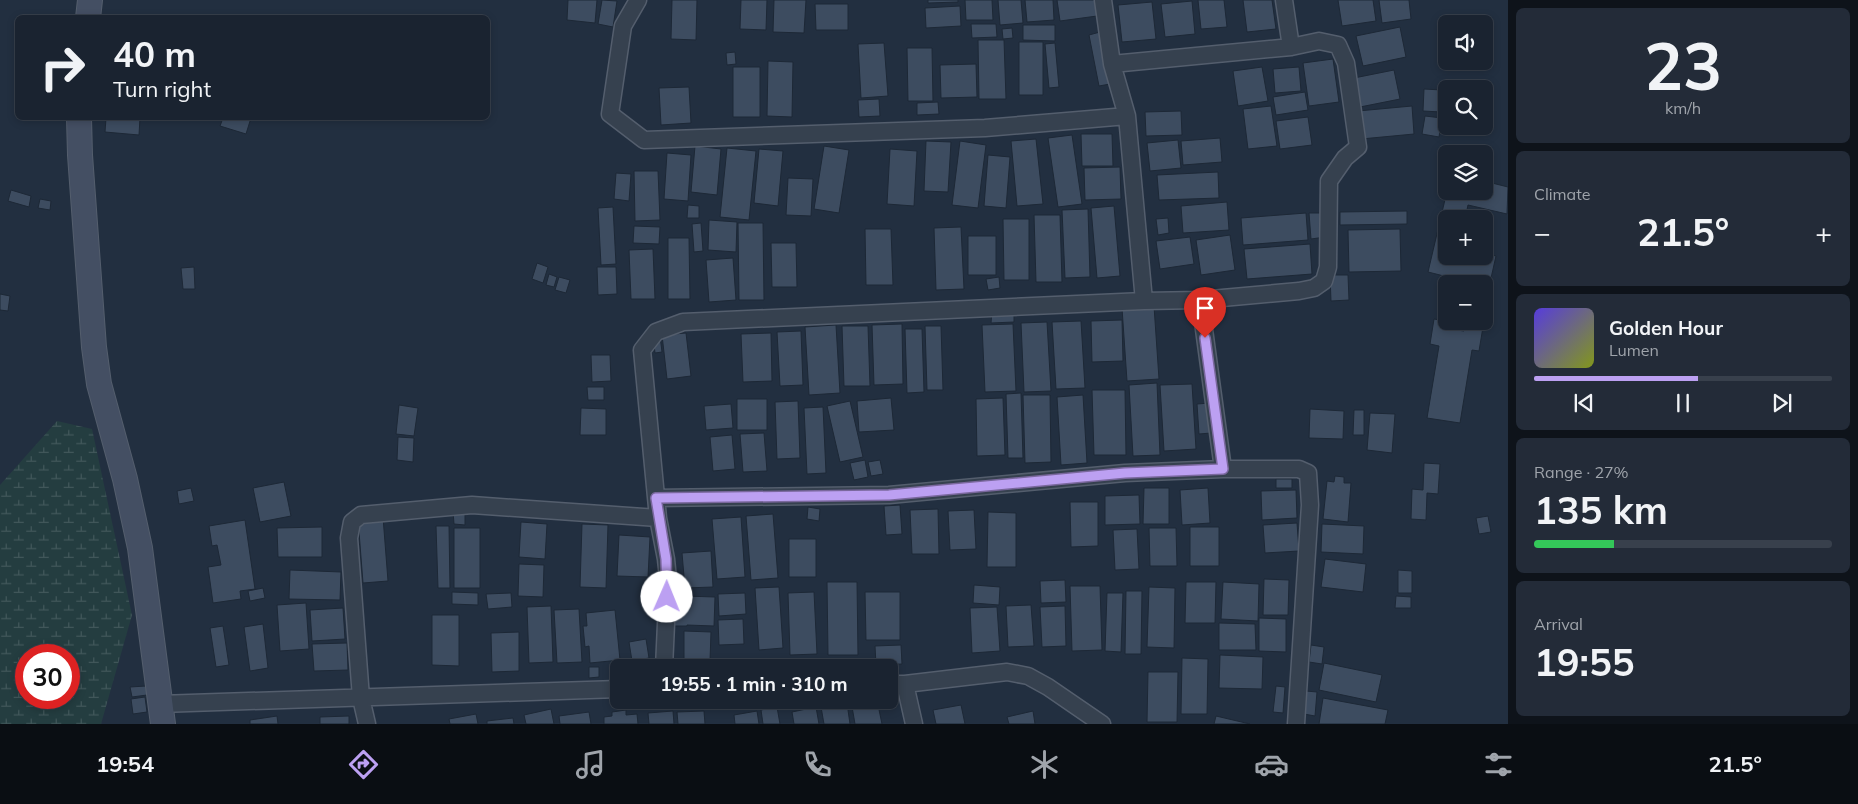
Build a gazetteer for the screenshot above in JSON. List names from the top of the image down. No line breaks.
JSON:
{"page":{"tile":[["23","km/h"],"Climate",["Range · 27%","135 km"],["Arrival","19:55"]],"map_buttons":["+","−"],"turn":["40 m","Turn right"],"heat":["−","21.5°","+"],"song":["Golden Hour","Lumen"],"limit":"30","trip":"19:55 · 1 min · 310 m","tabs":["19:54","21.5°"]}}
